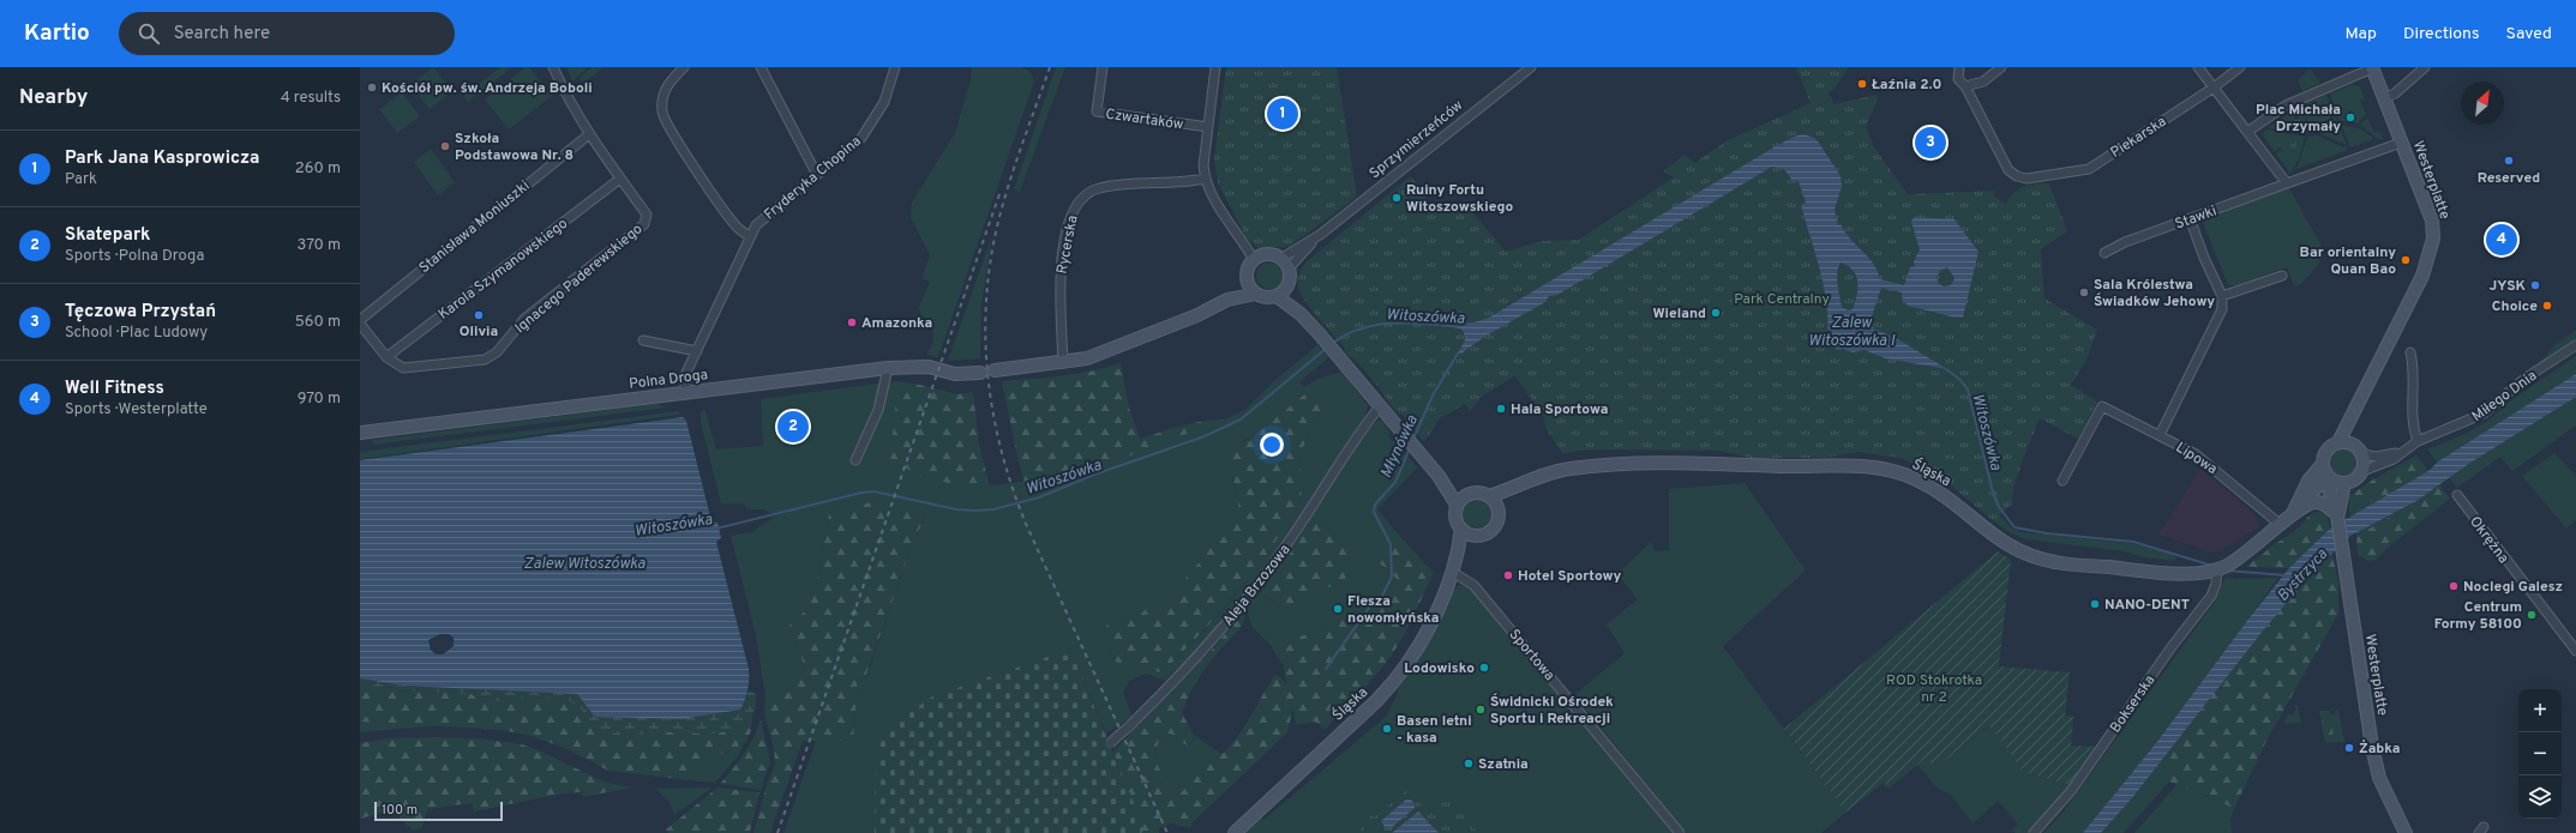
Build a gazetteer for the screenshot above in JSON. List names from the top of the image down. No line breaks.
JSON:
{"streets":{"street":["Czwartaków","Piekarska","Sprzymierzeńców","Fryderyka Chopina","Westerplatte","Stawki","Stanisława Moniuszki","Rycerska","Karola Szymanowskiego","Ignacego Paderewskiego","Polna Droga","Miłego Dnia","Lipowa","Śląska","Okrężna","Aleja Brzozowa","Sportowa","Bokserska"]},"crossings":[["Fryderyka Chopina","Polna Droga"],["Westerplatte","Miłego Dnia"],["Westerplatte","Śląska"],["Stanisława Moniuszki","Ignacego Paderewskiego"],["Karola Szymanowskiego","Ignacego Paderewskiego"],["Miłego Dnia","Śląska"],["Lipowa","Śląska"],["Śląska","Sportowa"],["Śląska","Bokserska"]],"water":["Witoszówka","Zalew Witoszówka I","Młynówka","Zalew Witoszówka","Bystrzyca"],"parks":["Park Centralny","ROD Stokrotka nr 2"],"places":["Łaźnia 2.0","Kościół pw. św. Andrzeja Boboli","Plac Michała Drzymały","Szkoła Podstawowa Nr. 8","Reserved","Ruiny Fortu Witoszowskiego","Bar orientalny Quan Bao","JYSK","Sala Królestwa Świadków Jehowy","Choice","Wieland","Olivia","Amazonka","Hala Sportowa","Hotel Sportowy","Noclegi Galesz","NANO-DENT","Flesza nowomłyńska","Centrum Formy 58100","Lodowisko","Świdnicki Ośrodek Sportu i Rekreacji","Basen letni - kasa","Żabka","Szatnia"],"scale_bar":"100 m","north":"top right","page":{"header":"Kartio","search":"Search here","nav":["Map","Directions","Saved"],"heading":["Nearby","4 results"],"pins":["1","3","4","2"],"list":[{"mark":"1","name":"Park Jana Kasprowicza","note":"Park","value":"260 m"},{"mark":"2","name":"Skatepark","note":"Sports · Polna Droga","value":"370 m"},{"mark":"3","name":"Tęczowa Przystań","note":"School · Plac Ludowy","value":"560 m"},{"mark":"4","name":"Well Fitness","note":"Sports · Westerplatte","value":"970 m"}],"map_buttons":["+","−"],"scale":"100 m"}}
